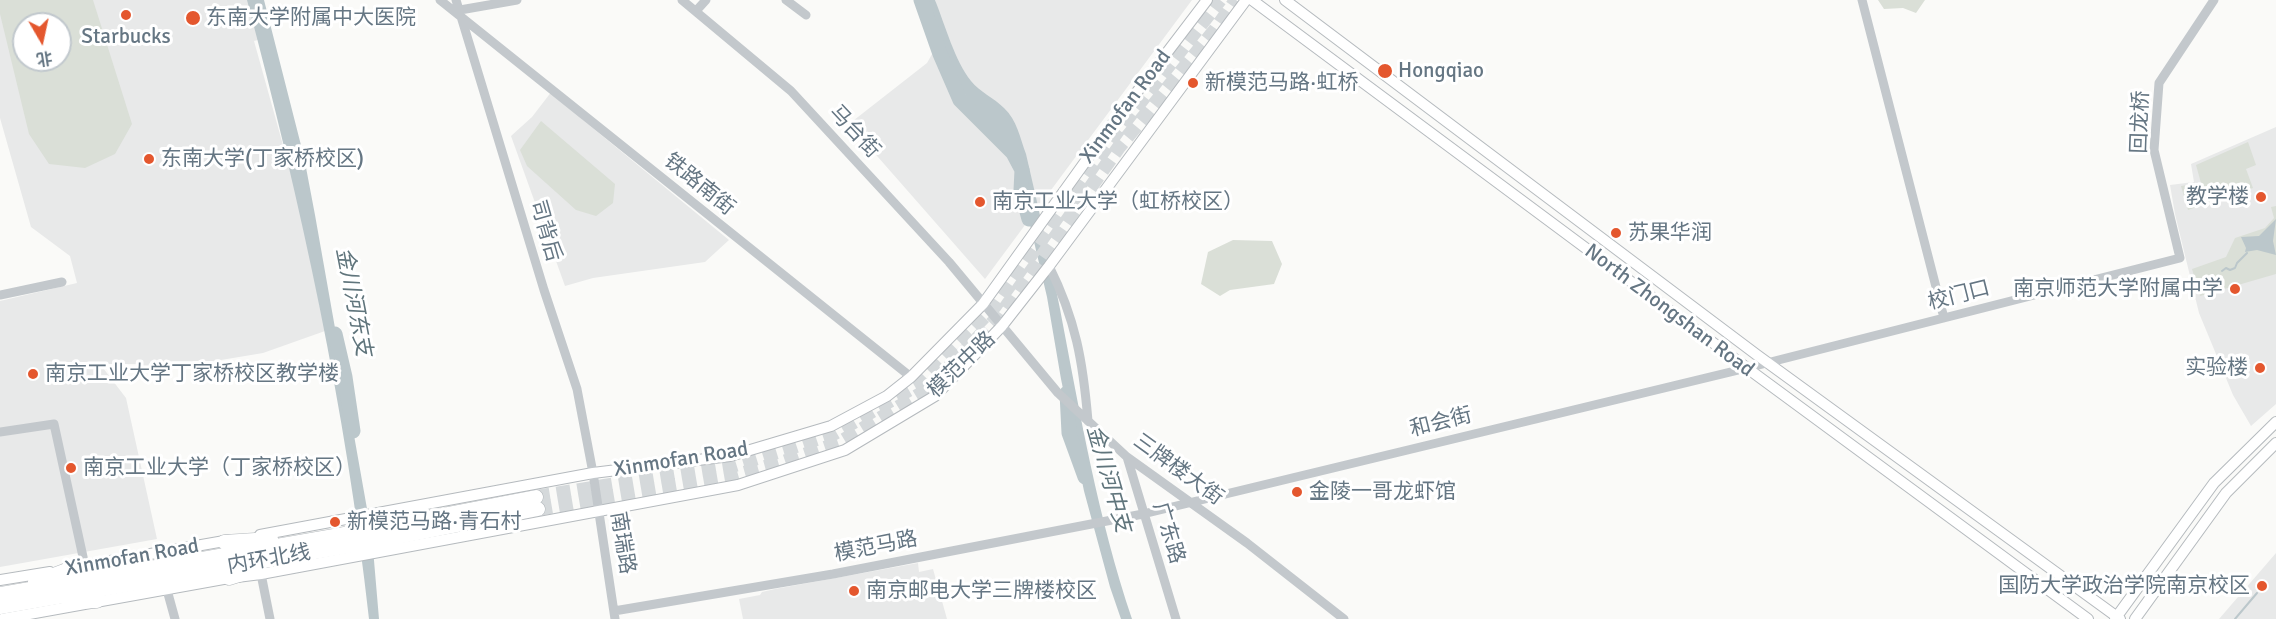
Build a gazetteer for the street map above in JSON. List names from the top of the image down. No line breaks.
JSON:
{"streets":{"highway":["内环北线"],"main road":["Xinmofan Road","North Zhongshan Road","模范中路"],"street":["回龙桥","马台街","铁路南街","司背后","校门口","和会街","三牌楼大街","广东路","南瑞路","模范马路"]},"crossings":[["Xinmofan Road","马台街"],["Xinmofan Road","铁路南街"],["Xinmofan Road","司背后"],["Xinmofan Road","模范中路"],["Xinmofan Road","三牌楼大街"],["Xinmofan Road","南瑞路"],["Xinmofan Road","内环北线"],["回龙桥","校门口"],["马台街","三牌楼大街"],["铁路南街","司背后"],["司背后","南瑞路"],["校门口","North Zhongshan Road"],["校门口","和会街"],["North Zhongshan Road","和会街"],["模范中路","三牌楼大街"],["模范中路","南瑞路"],["和会街","三牌楼大街"],["和会街","广东路"],["和会街","模范马路"],["三牌楼大街","广东路"],["广东路","模范马路"],["南瑞路","模范马路"]],"water":["金川河东支","金川河中支"],"places":["Starbucks","东南大学附属中大医院","Hongqiao","新模范马路·虹桥","东南大学(丁家桥校区)","教学楼","南京工业大学（虹桥校区）","苏果华润","南京师范大学附属中学","实验楼","南京工业大学丁家桥校区教学楼","南京工业大学（丁家桥校区）","金陵一哥龙虾馆","新模范马路·青石村","国防大学政治学院南京校区","南京邮电大学三牌楼校区"],"north":"bottom"}
